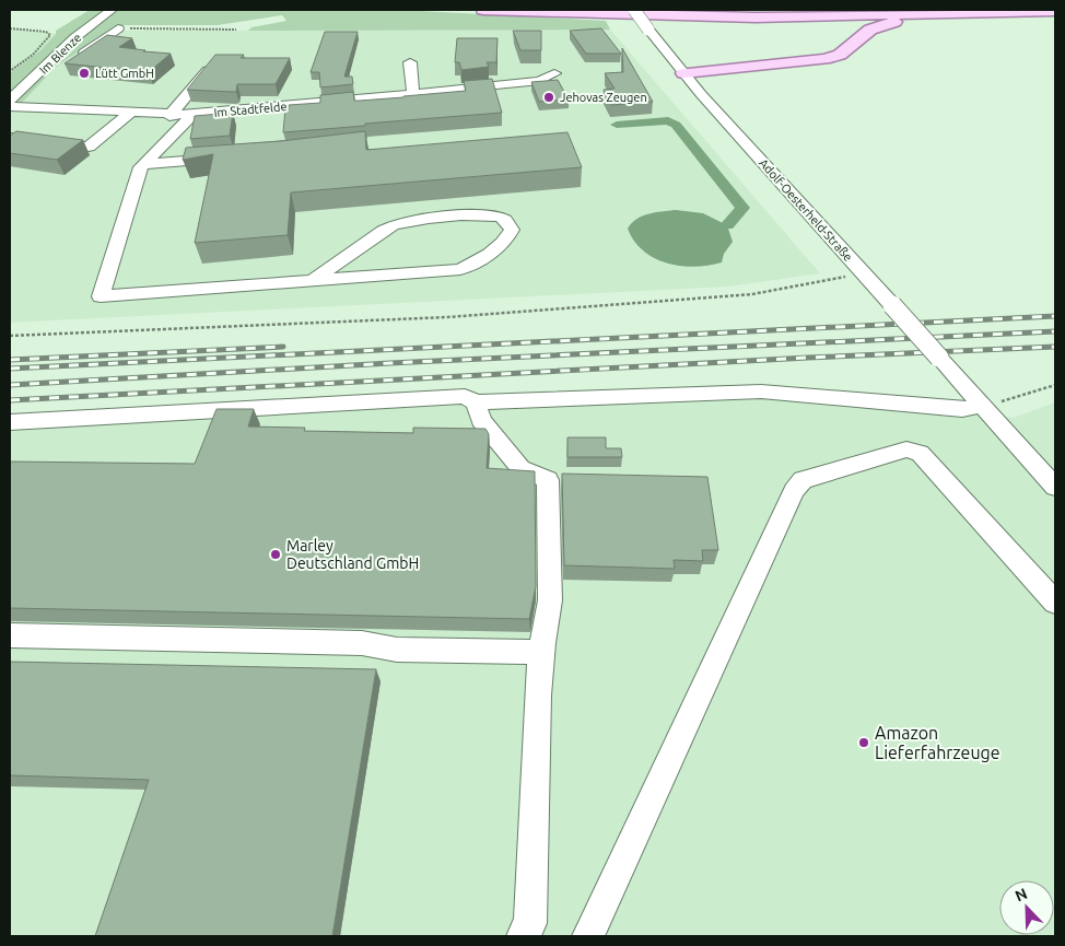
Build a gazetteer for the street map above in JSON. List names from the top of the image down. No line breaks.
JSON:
{"streets":{"street":["Im Blenze","Im Stadtfelde","Adolf-Oesterheld-Straße"]},"places":["Lütt GmbH","Jehovas Zeugen","Marley Deutschland GmbH","Amazon Lieferfahrzeuge"],"north":"top left"}
